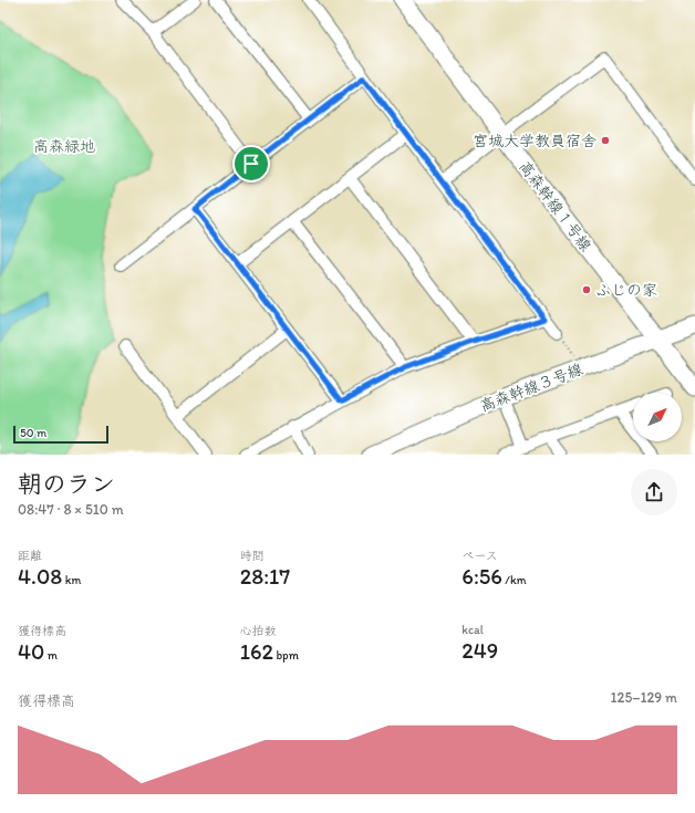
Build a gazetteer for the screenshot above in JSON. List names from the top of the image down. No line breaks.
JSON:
{"streets":{"street":["高森幹線１号線","高森幹線３号線"]},"crossings":[["高森幹線１号線","高森幹線３号線"]],"parks":["高森緑地"],"places":["宮城大学教員宿舎","ふじの家"],"scale_bar":"50 m","north":"top right","page":{"scale":"50 m","heading":["朝のラン","08:47 · 8 × 510 m"],"stats":[["距離","4.08 km"],["時間","28:17"],["ペース","6:56 /km"],["獲得標高","40 m"],["心拍数","162 bpm"],["kcal","249"]],"chart":["獲得標高","125–129 m"]}}
